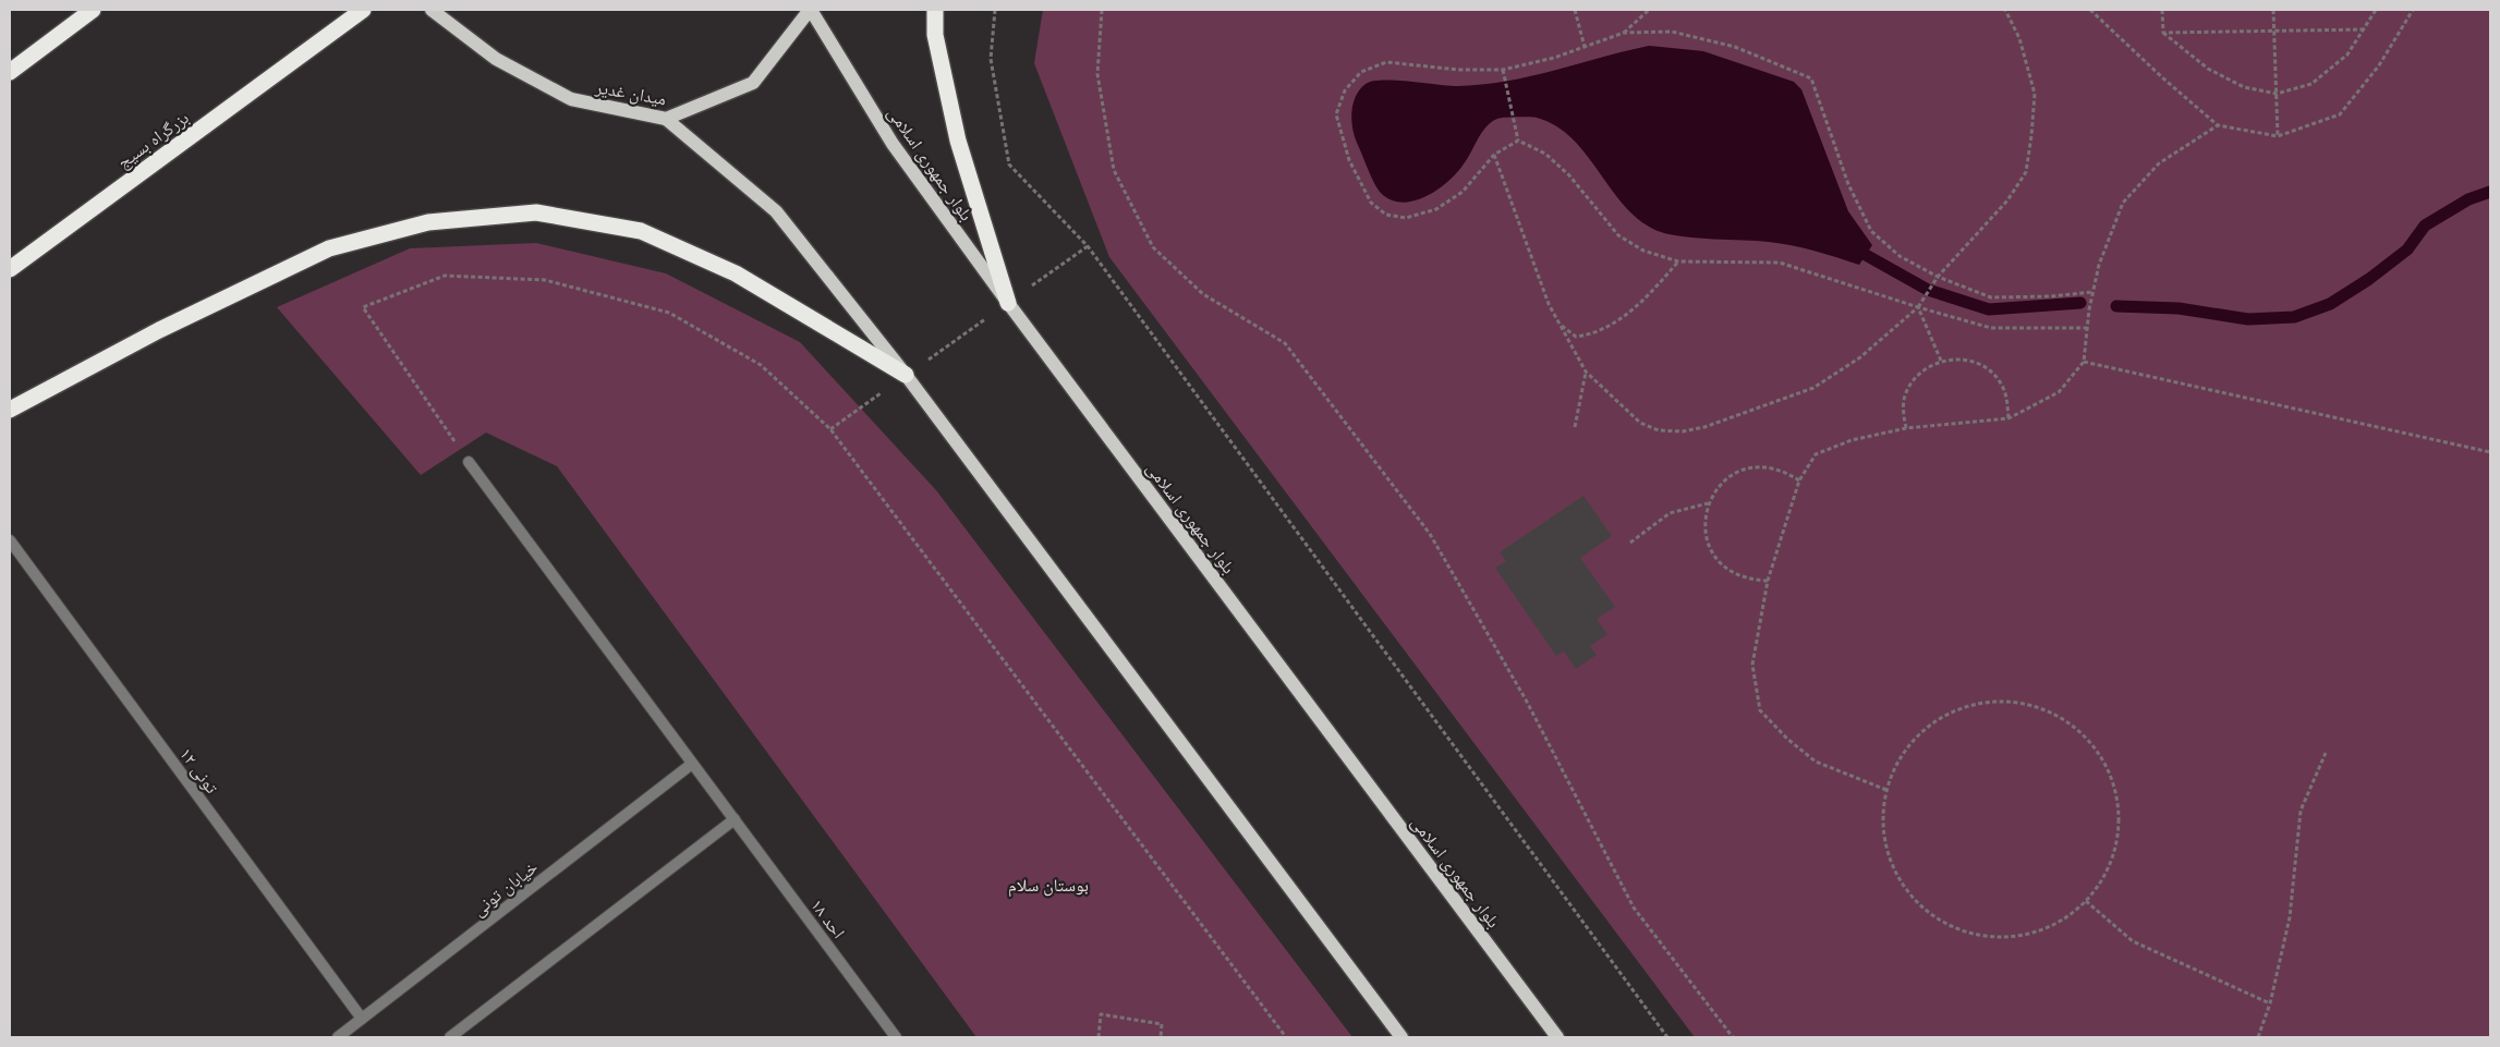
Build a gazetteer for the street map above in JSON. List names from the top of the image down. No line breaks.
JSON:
{"streets":{"highway":["بزرگراه بسیج"],"main road":["میدان غدیر","بلوار جمهوری اسلامی"],"street":["تونی ۱۲","خیابان تونی","احد ۱۸"]},"crossings":[["میدان غدیر","بلوار جمهوری اسلامی"],["تونی ۱۲","خیابان تونی"],["خیابان تونی","احد ۱۸"]],"parks":["بوستان سلام"]}
